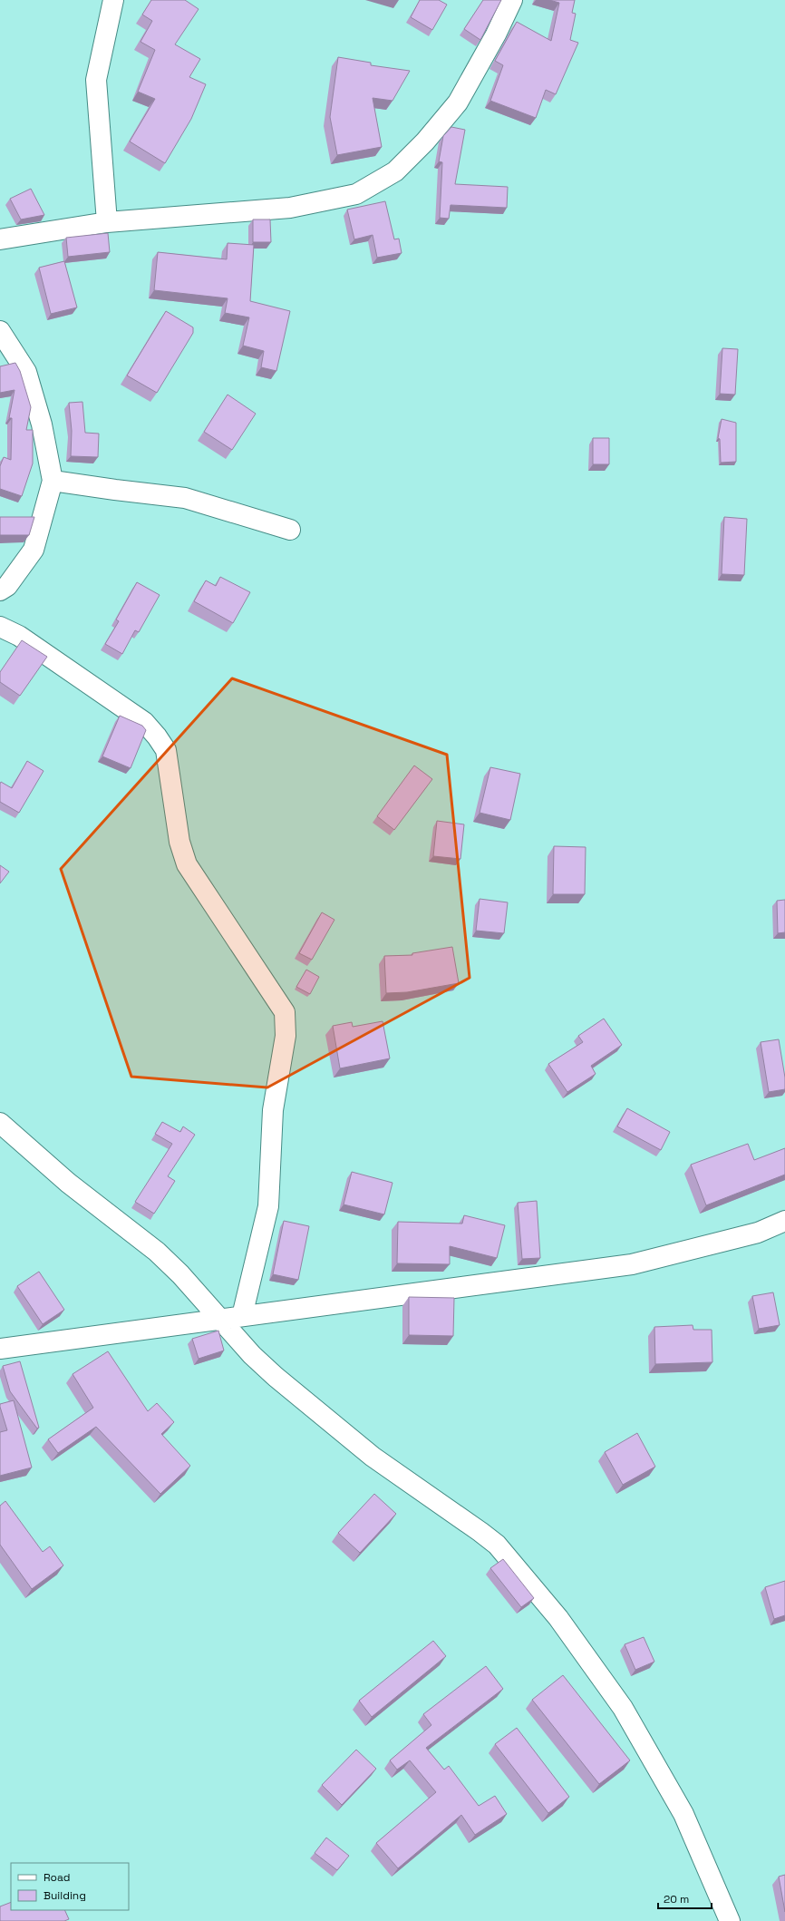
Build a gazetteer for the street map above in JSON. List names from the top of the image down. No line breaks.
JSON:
{"legend":["Road","Building"],"scale_bar":"20 m"}
